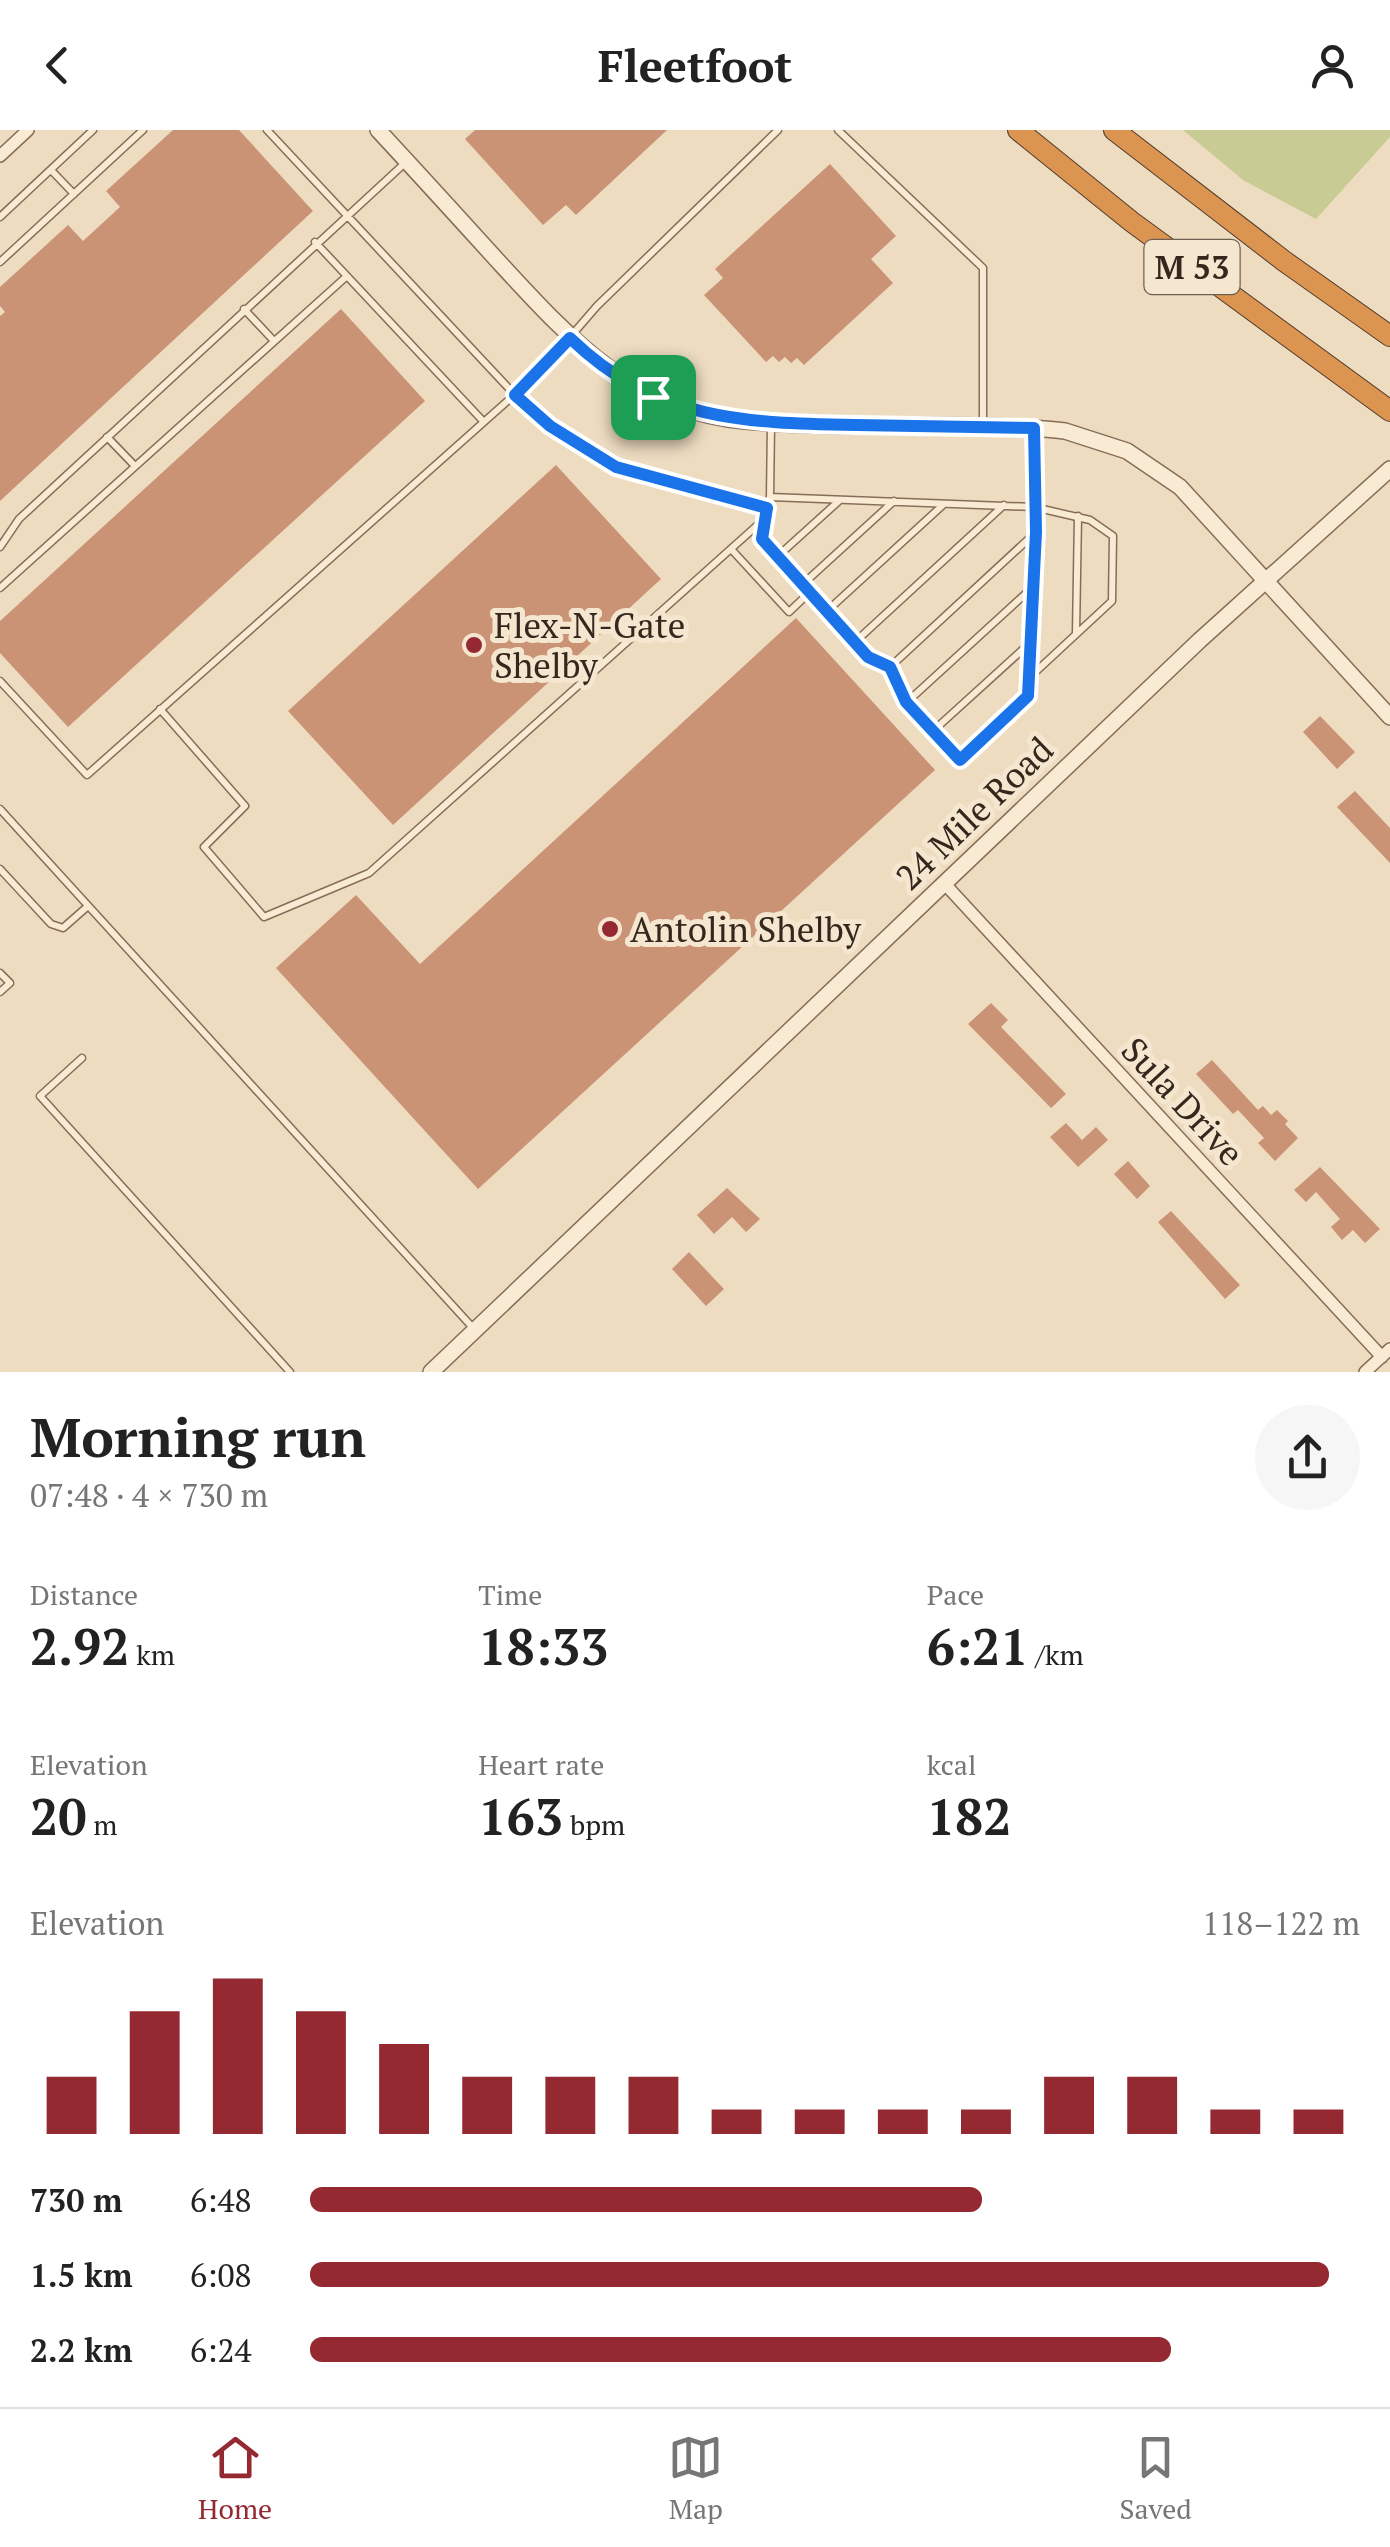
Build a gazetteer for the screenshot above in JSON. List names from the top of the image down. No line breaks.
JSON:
{"streets":{"highway":["M 53"],"street":["24 Mile Road","Sula Drive"]},"crossings":[["24 Mile Road","Sula Drive"]],"places":["Flex-N-Gate Shelby","Antolin Shelby"],"page":{"header":"Fleetfoot","heading":["Morning run","07:48 · 4 × 730 m"],"stats":[["Distance","2.92 km"],["Time","18:33"],["Pace","6:21 /km"],["Elevation","20 m"],["Heart rate","163 bpm"],["kcal","182"]],"chart":["Elevation","118–122 m"],"list":[{"name":"730 m","note":"6:48"},{"name":"1.5 km","note":"6:08"},{"name":"2.2 km","note":"6:24"}],"tabs":["Home","Map","Saved"]}}
